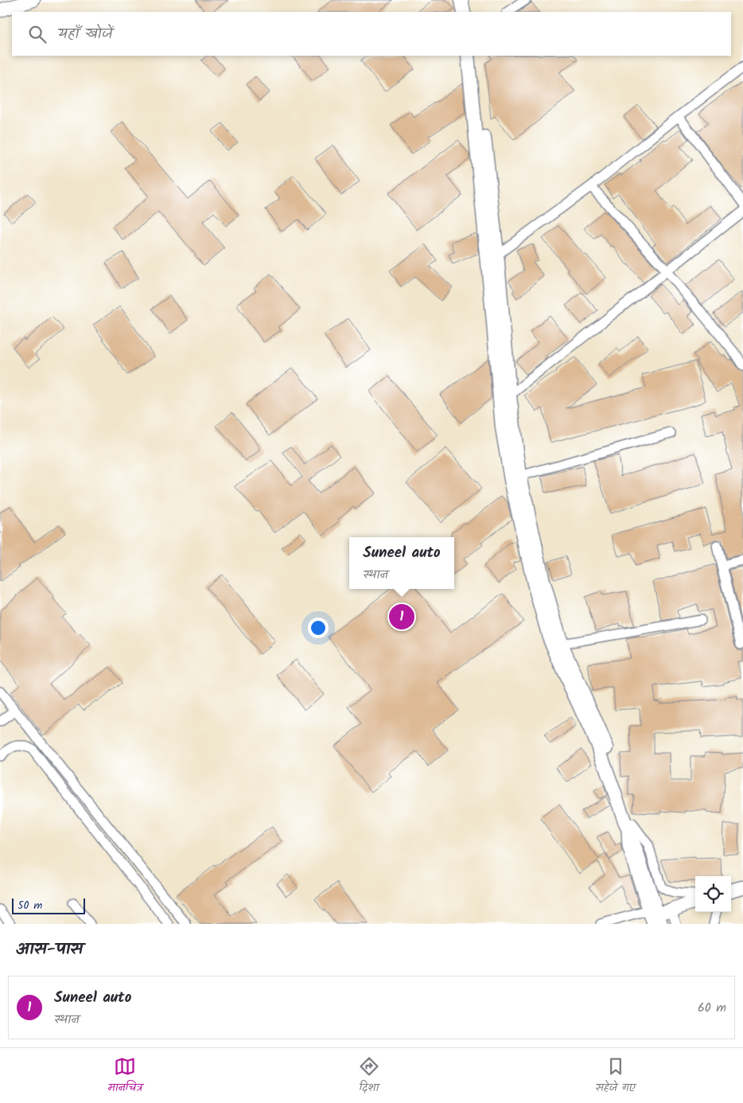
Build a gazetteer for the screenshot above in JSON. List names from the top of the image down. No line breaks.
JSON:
{"scale_bar":"50 m","page":{"search":"यहाँ खोजें","popup":["Suneel auto","स्थान"],"pins":"1","scale":"50 m","heading":"आस-पास","list":[{"mark":"1","name":"Suneel auto","note":"स्थान","value":"60 m"}],"nav":["मानचित्र","दिशा","सहेजे गए"]}}
